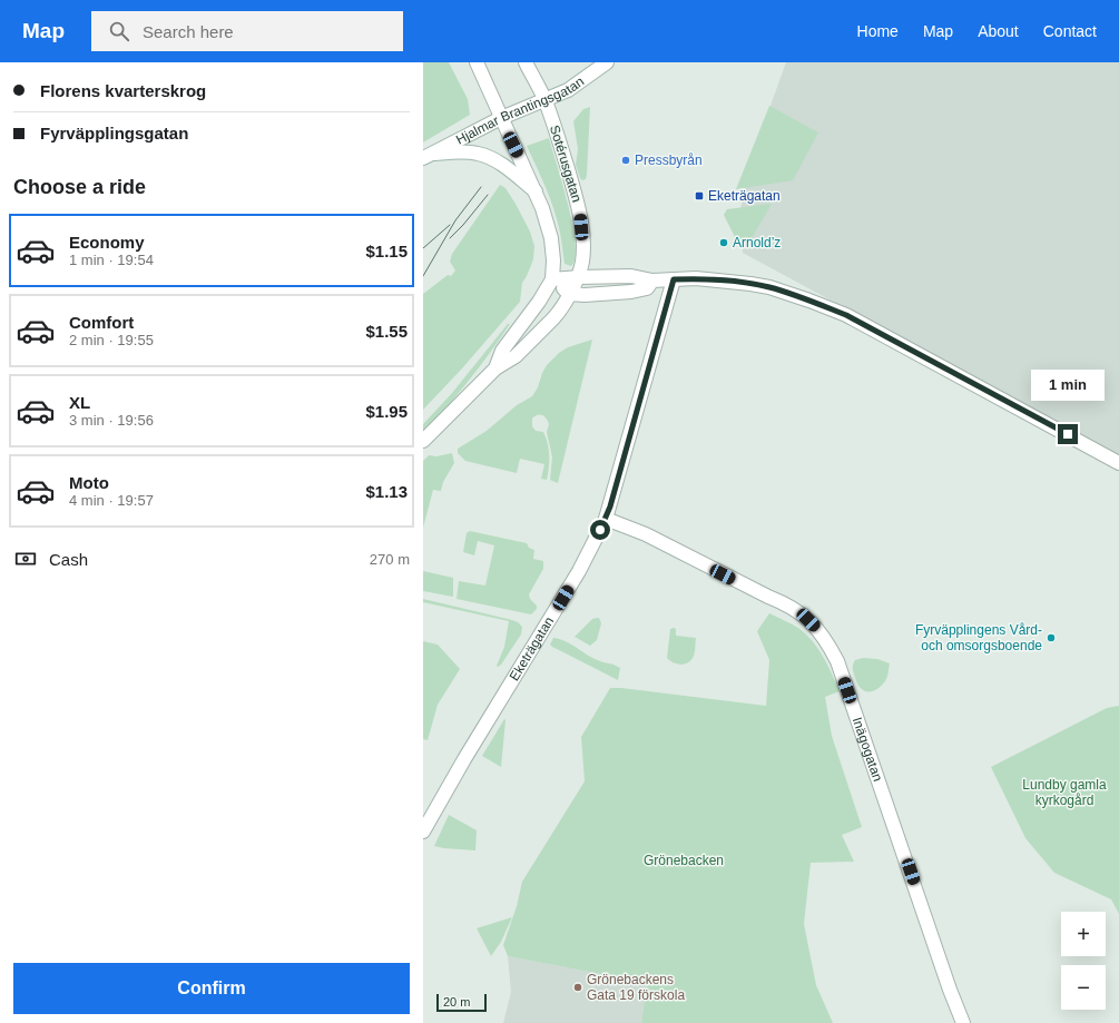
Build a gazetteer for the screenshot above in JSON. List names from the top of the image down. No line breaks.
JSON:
{"streets":{"street":["Hjalmar Brantingsgatan","Sotérusgatan","Eketrägatan","Inägogatan"]},"crossings":[["Hjalmar Brantingsgatan","Sotérusgatan"],["Eketrägatan","Inägogatan"]],"parks":["Lundby gamla kyrkogård","Grönebacken"],"places":{"other":["Pressbyrån","Arnold’z","Fyrväpplingens Vård- och omsorgsboende","Grönebackens Gata 19 förskola"],"transit":["Eketrägatan"]},"scale_bar":"20 m","page":{"header":"Map","search":"Search here","nav":["Home","Map","About","Contact"],"banner":["Florens kvarterskrog","Fyrväpplingsgatan"],"heading":"Choose a ride","list":[{"name":"Economy","note":"1 min · 19:54","value":"$1.15"},{"name":"Comfort","note":"2 min · 19:55","value":"$1.55"},{"name":"XL","note":"3 min · 19:56","value":"$1.95"},{"name":"Moto","note":"4 min · 19:57","value":"$1.13"}],"bubble":"1 min","pay":["Cash","270 m"],"map_buttons":["+","−"],"buttons":"Confirm","scale":"20 m"}}
